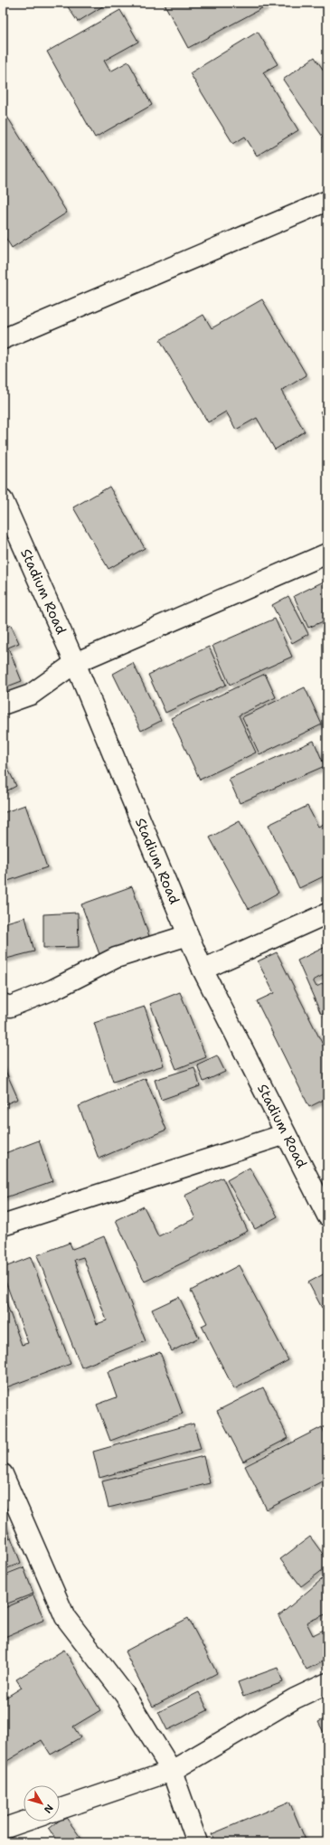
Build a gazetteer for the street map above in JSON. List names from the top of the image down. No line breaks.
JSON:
{"streets":{"street":["Stadium Road"]},"north":"bottom right"}
